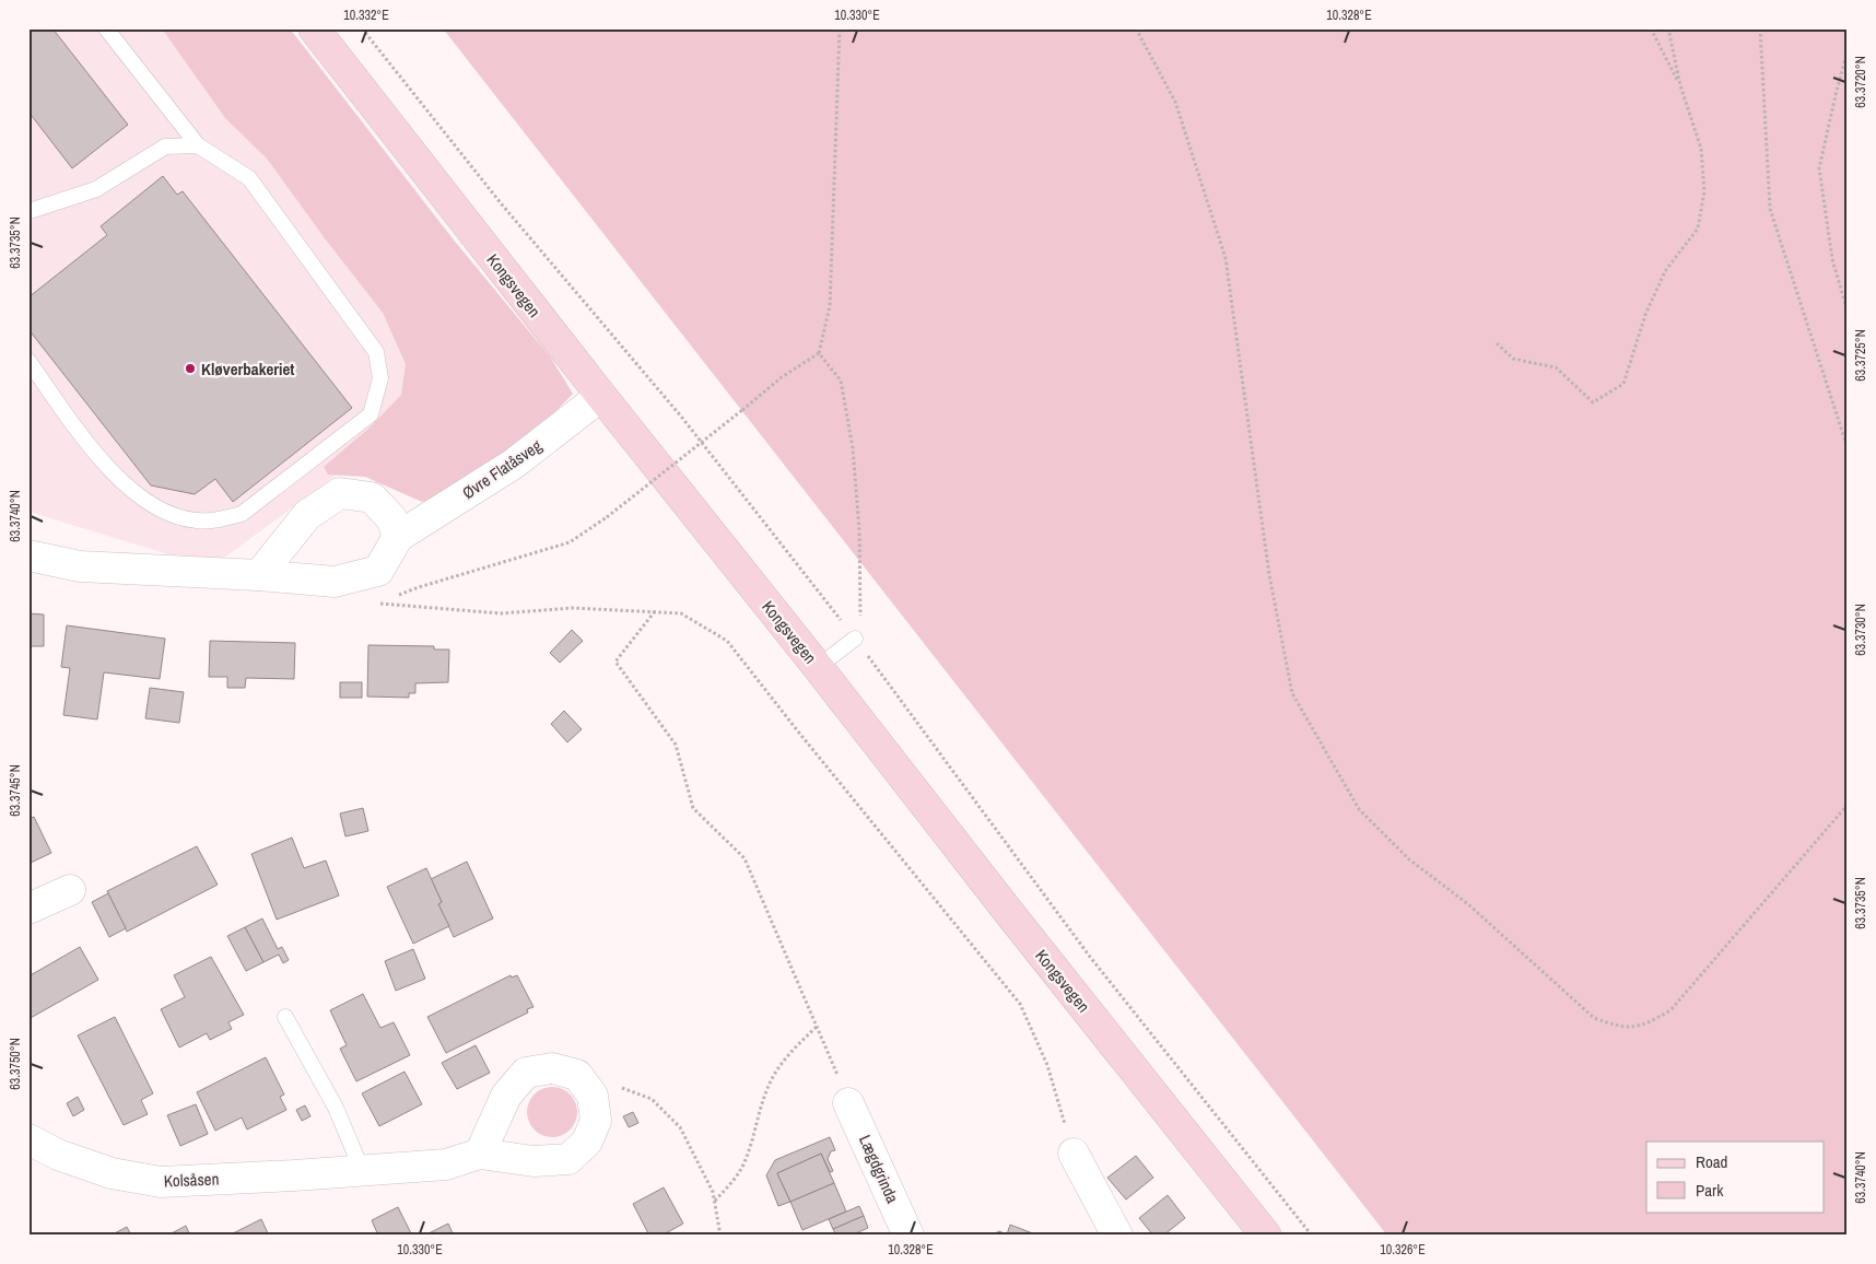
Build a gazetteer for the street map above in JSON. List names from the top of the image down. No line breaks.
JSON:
{"streets":{"main road":["Kongsvegen"],"street":["Øvre Flatåsveg","Lægdgrinda","Kolsåsen"]},"crossings":[["Kongsvegen","Øvre Flatåsveg"]],"places":["Kløverbakeriet"],"legend":["Road","Park"],"coordinates":["10.332°E","10.330°E","10.328°E","63.3720°N","63.3735°N","63.3725°N","63.3740°N","63.3730°N","63.3745°N","63.3750°N","10.326°E"]}
